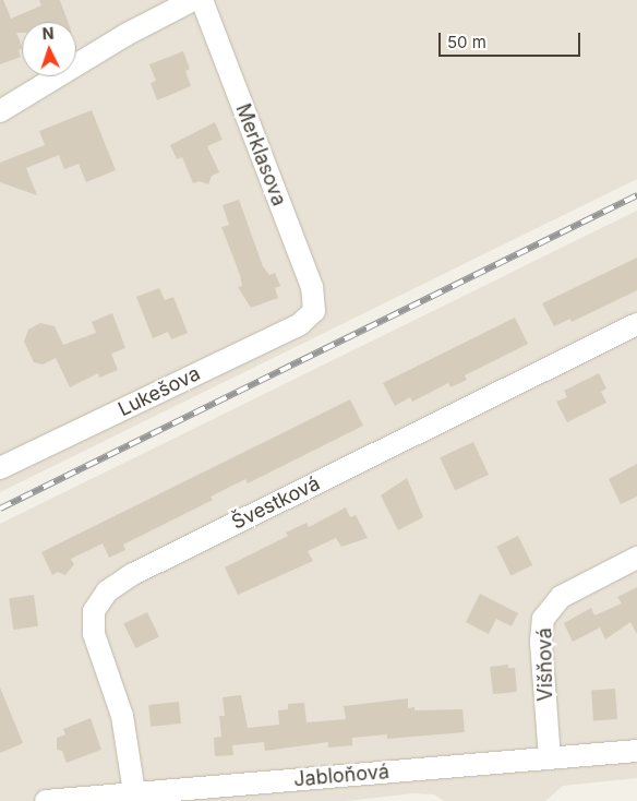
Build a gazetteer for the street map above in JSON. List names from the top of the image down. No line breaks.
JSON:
{"streets":{"street":["Merklasova","Lukešova","Švestková","Višňová","Jabloňová"]},"crossings":[["Merklasova","Lukešova"],["Švestková","Jabloňová"],["Višňová","Jabloňová"]],"scale_bar":"50 m","north":"top"}
